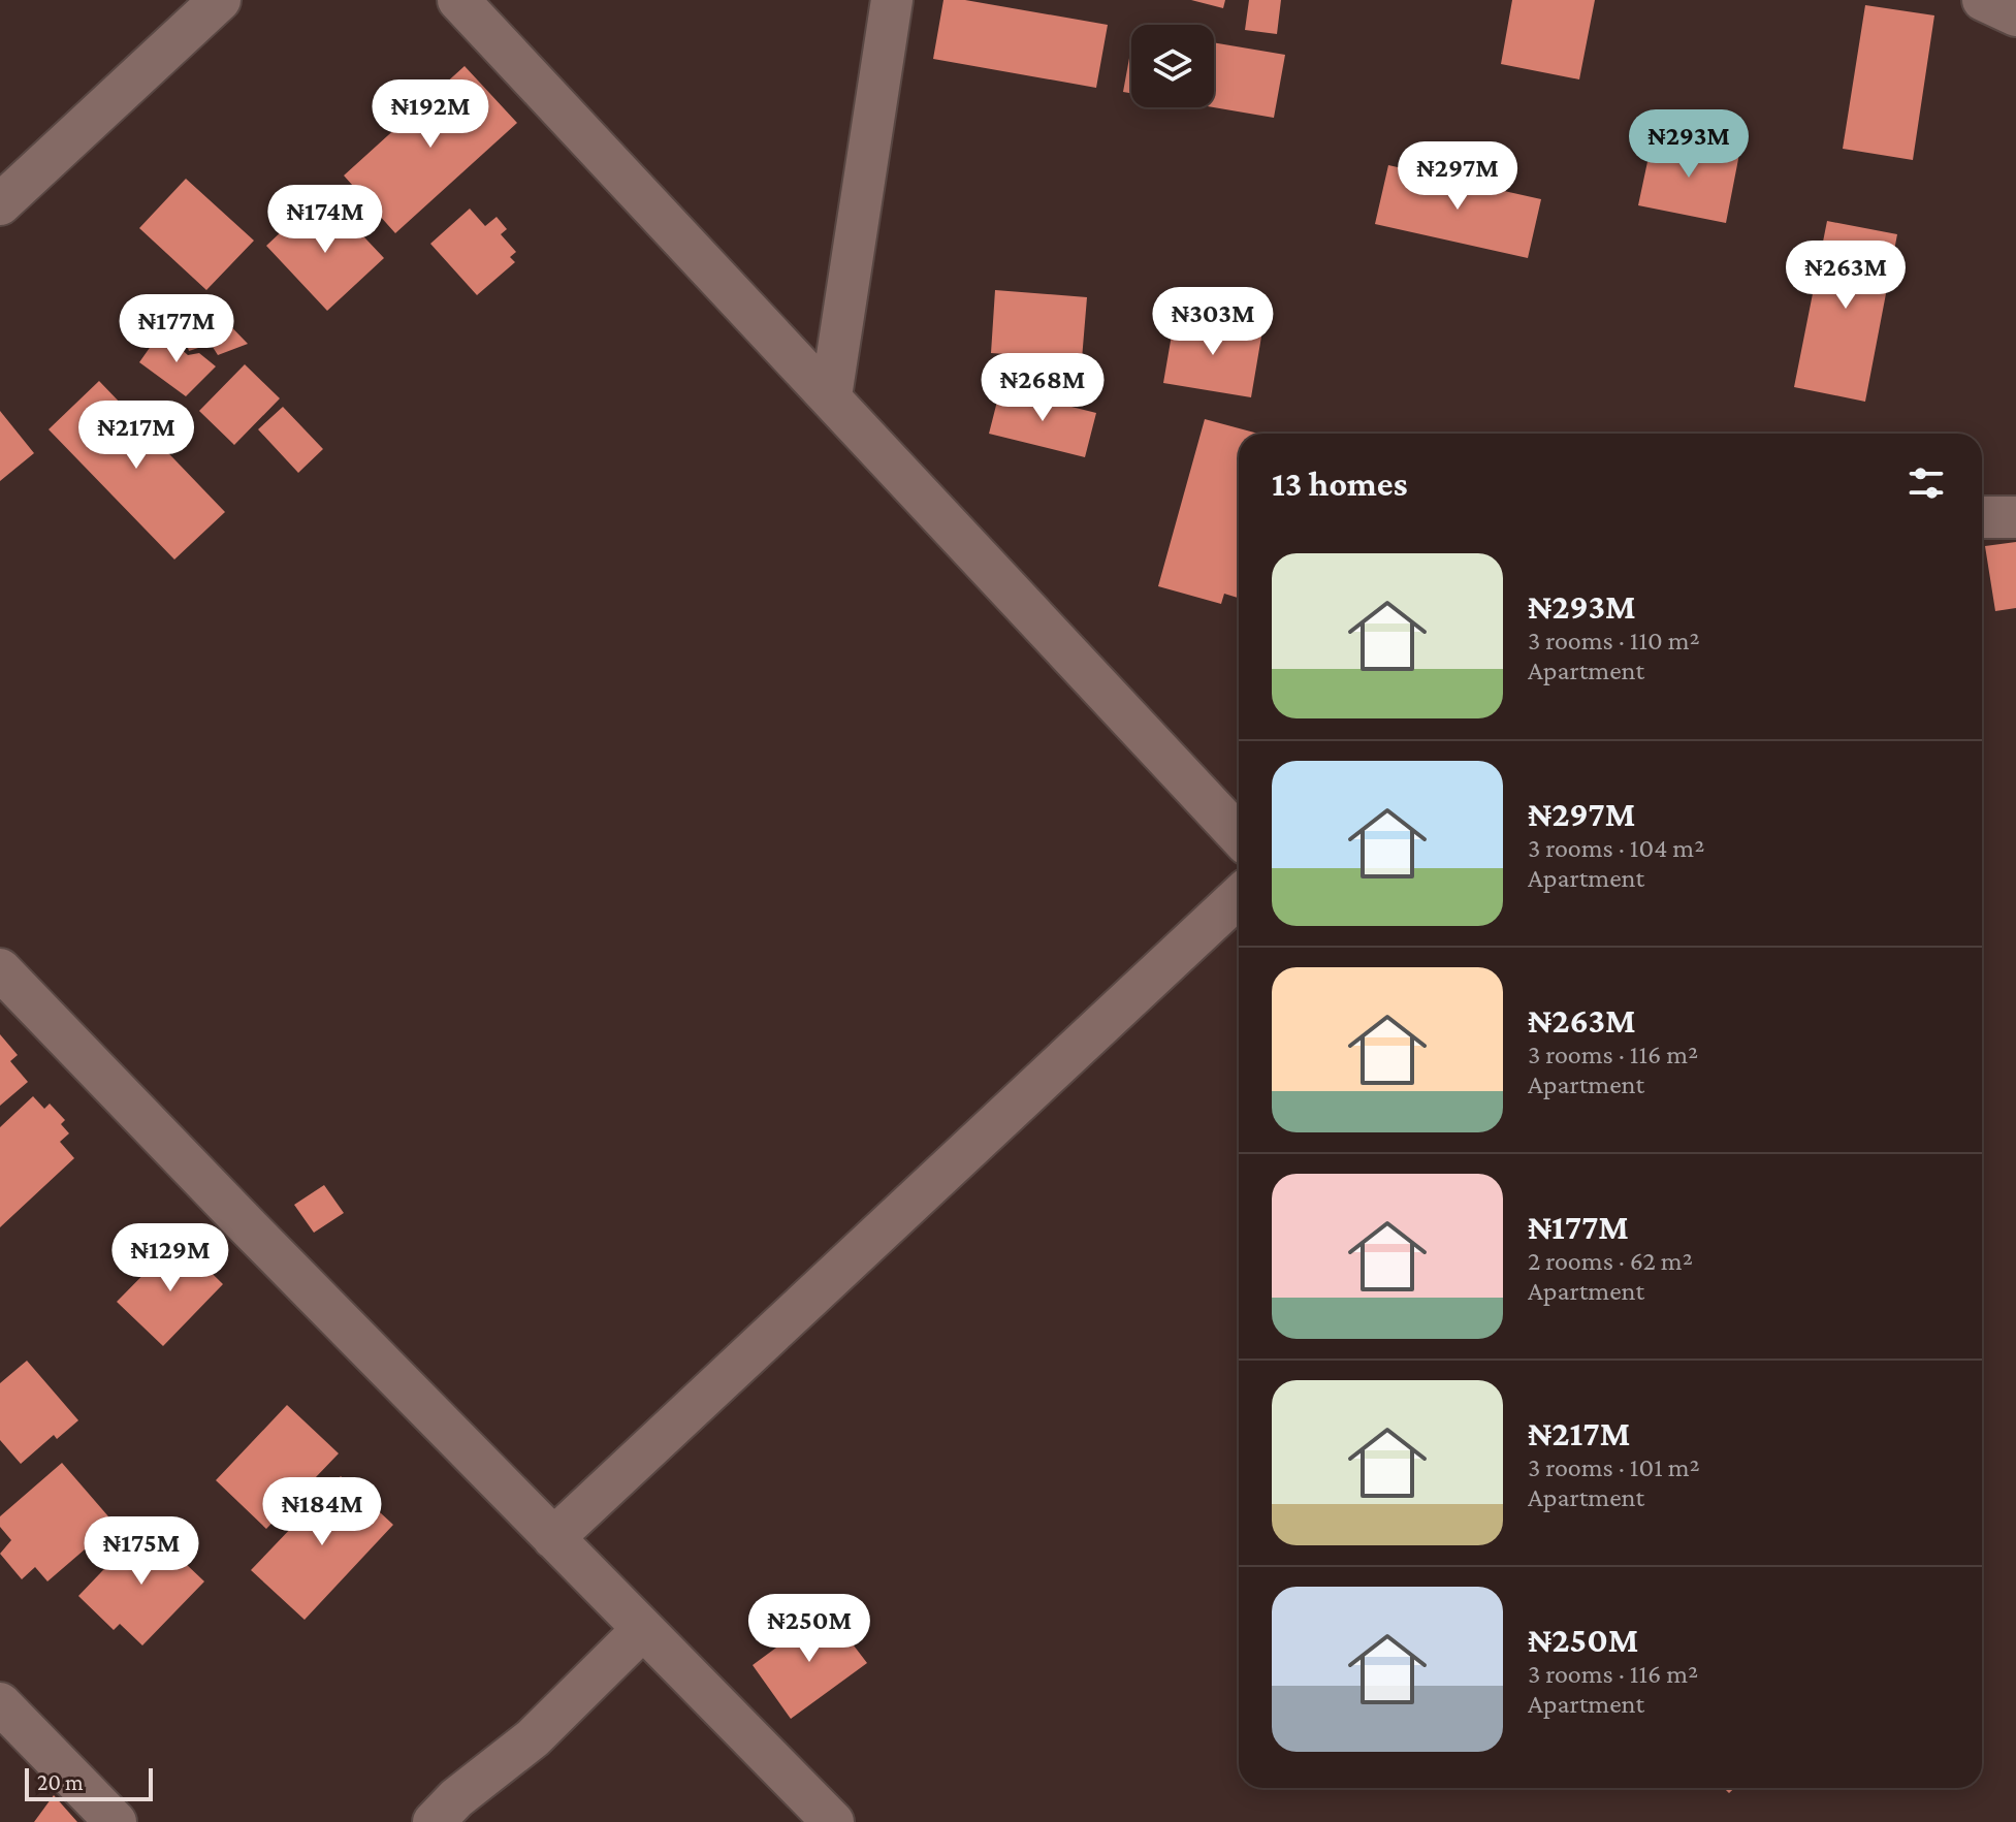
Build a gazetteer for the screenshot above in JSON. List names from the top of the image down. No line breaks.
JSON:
{"scale_bar":"20 m","page":{"price":["₦192M","₦293M","₦297M","₦174M","₦263M","₦303M","₦177M","₦268M","₦217M","₦129M","₦184M","₦175M","₦250M"],"heading":"13 homes","list":[{"name":"₦293M","note":"3 rooms · 110 m² · Apartment"},{"name":"₦297M","note":"3 rooms · 104 m² · Apartment"},{"name":"₦263M","note":"3 rooms · 116 m² · Apartment"},{"name":"₦177M","note":"2 rooms · 62 m² · Apartment"},{"name":"₦217M","note":"3 rooms · 101 m² · Apartment"},{"name":"₦250M","note":"3 rooms · 116 m² · Apartment"}],"scale":"20 m"}}
